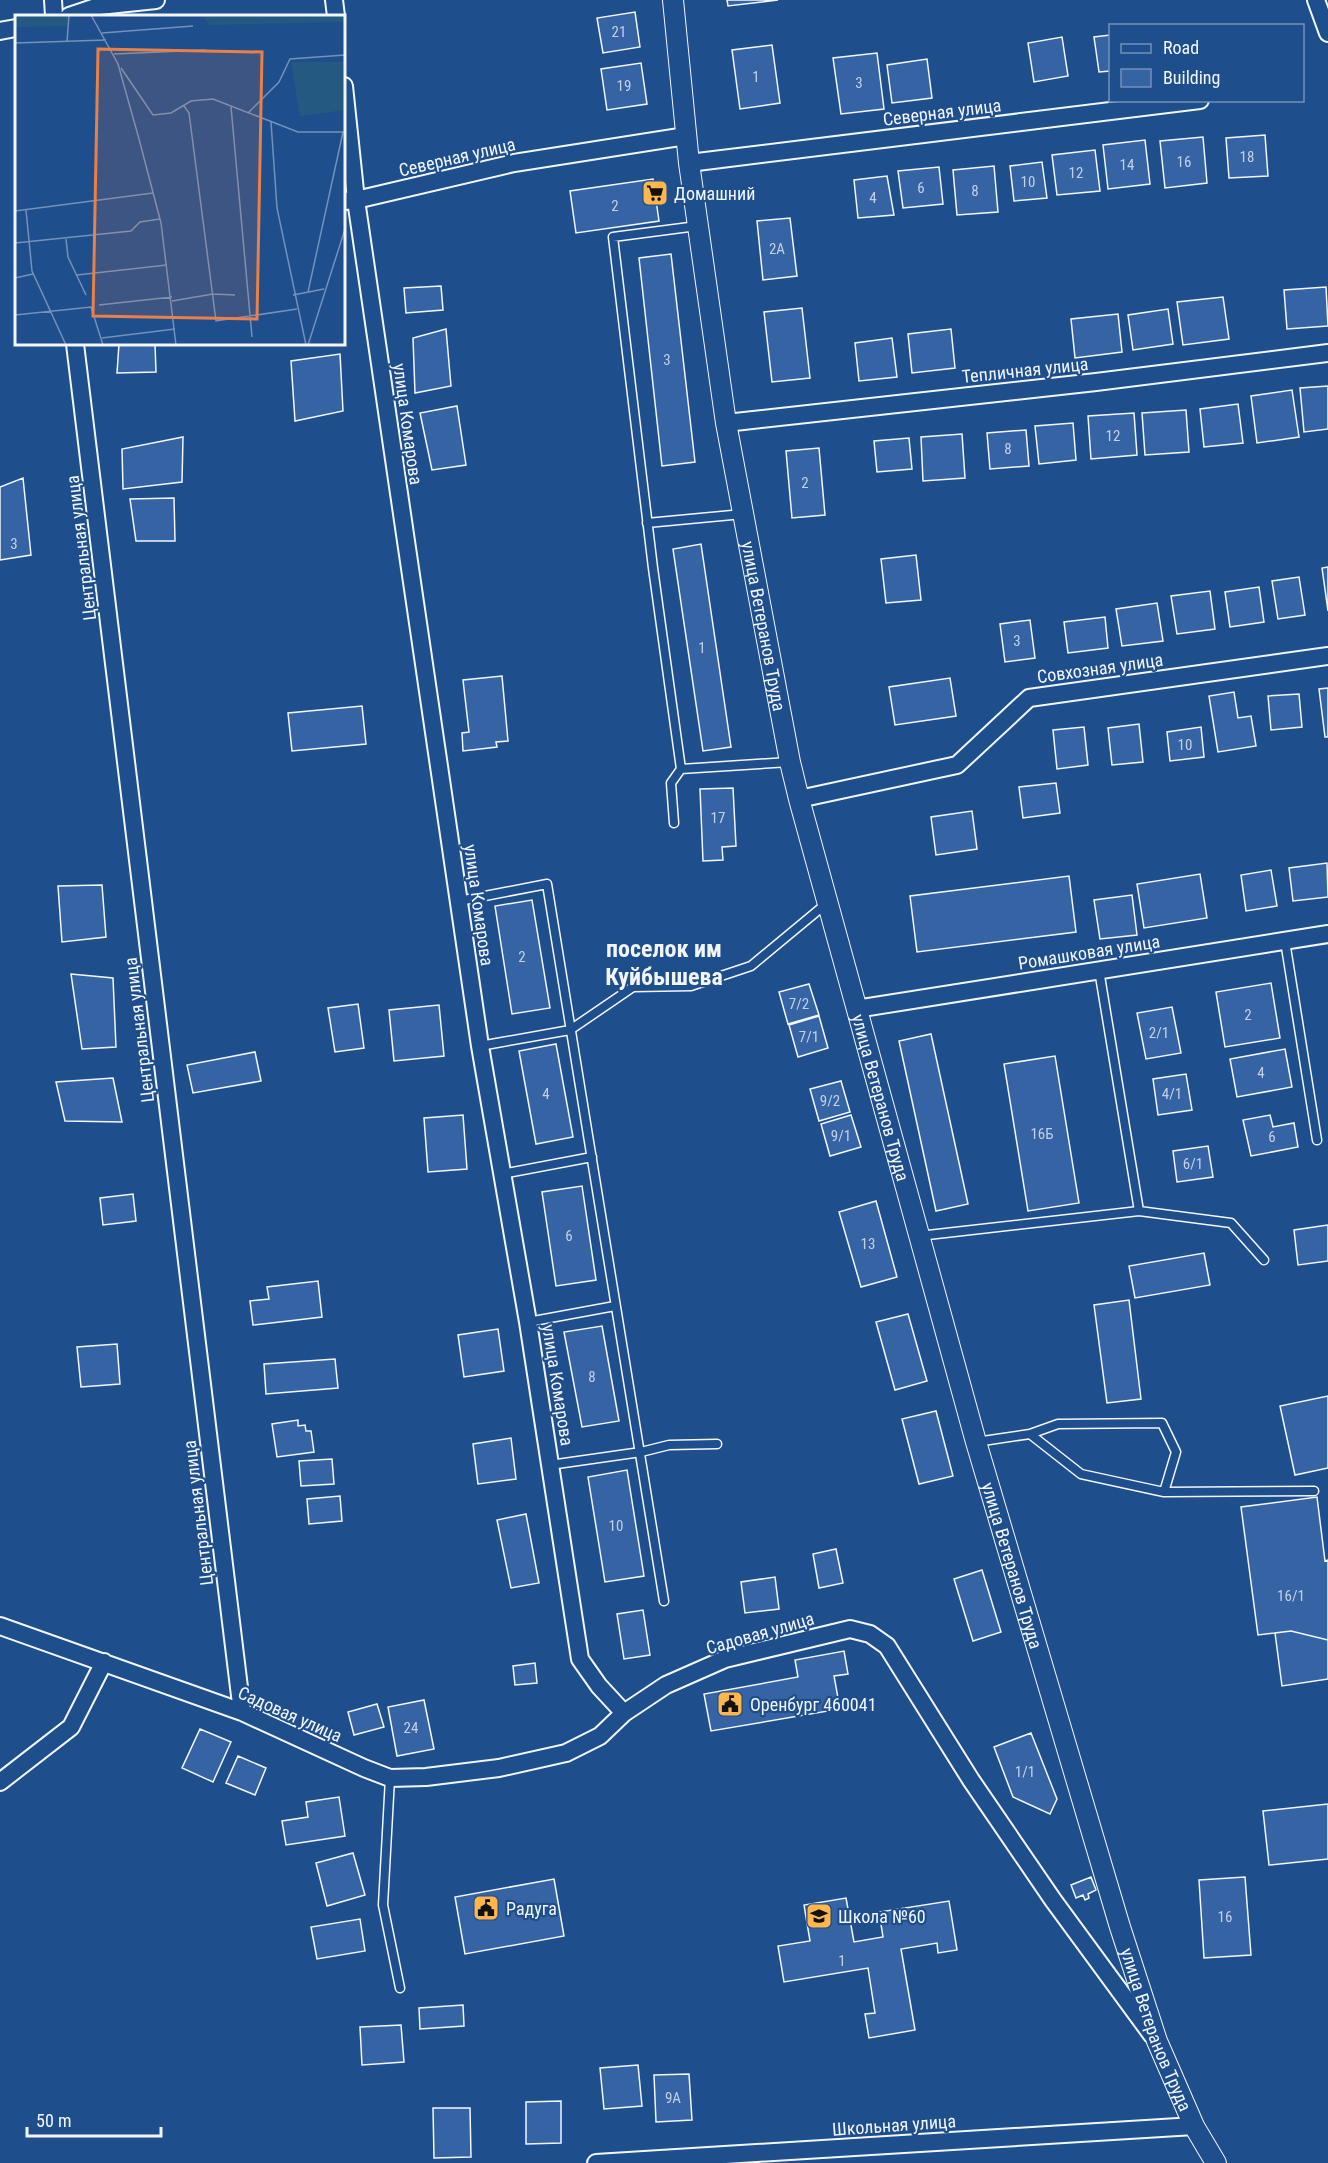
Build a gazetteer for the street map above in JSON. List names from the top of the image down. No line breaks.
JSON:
{"streets":{"street":["Северная улица","Тепличная улица","улица Комарова","Центральная улица","улица Ветеранов Труда","Совхозная улица","Ромашковая улица","Садовая улица","Школьная улица"]},"crossings":[["Северная улица","улица Комарова"],["Северная улица","улица Ветеранов Труда"],["Тепличная улица","улица Ветеранов Труда"],["улица Комарова","Садовая улица"],["Центральная улица","Садовая улица"],["улица Ветеранов Труда","Совхозная улица"],["улица Ветеранов Труда","Ромашковая улица"],["улица Ветеранов Труда","Садовая улица"],["улица Ветеранов Труда","Школьная улица"]],"districts":["поселок им Куйбышева"],"places":{"supermarket":["Домашний"],"public building":["Оренбург 460041","Радуга"],"school or university":["Школа №60"]},"house_numbers":["21","1","3","19","18","16","14","12","10","6","8","4","2","2А","3","12","8","2","3","3","1","10","17","2","7/2","2","2/1","7/1","4","4","4/1","9/2","16Б","9/1","6","6/1","6","13","8","10","16/1","24","1/1","16","1","9А"],"legend":["Road","Building"],"scale_bar":"50 m"}
